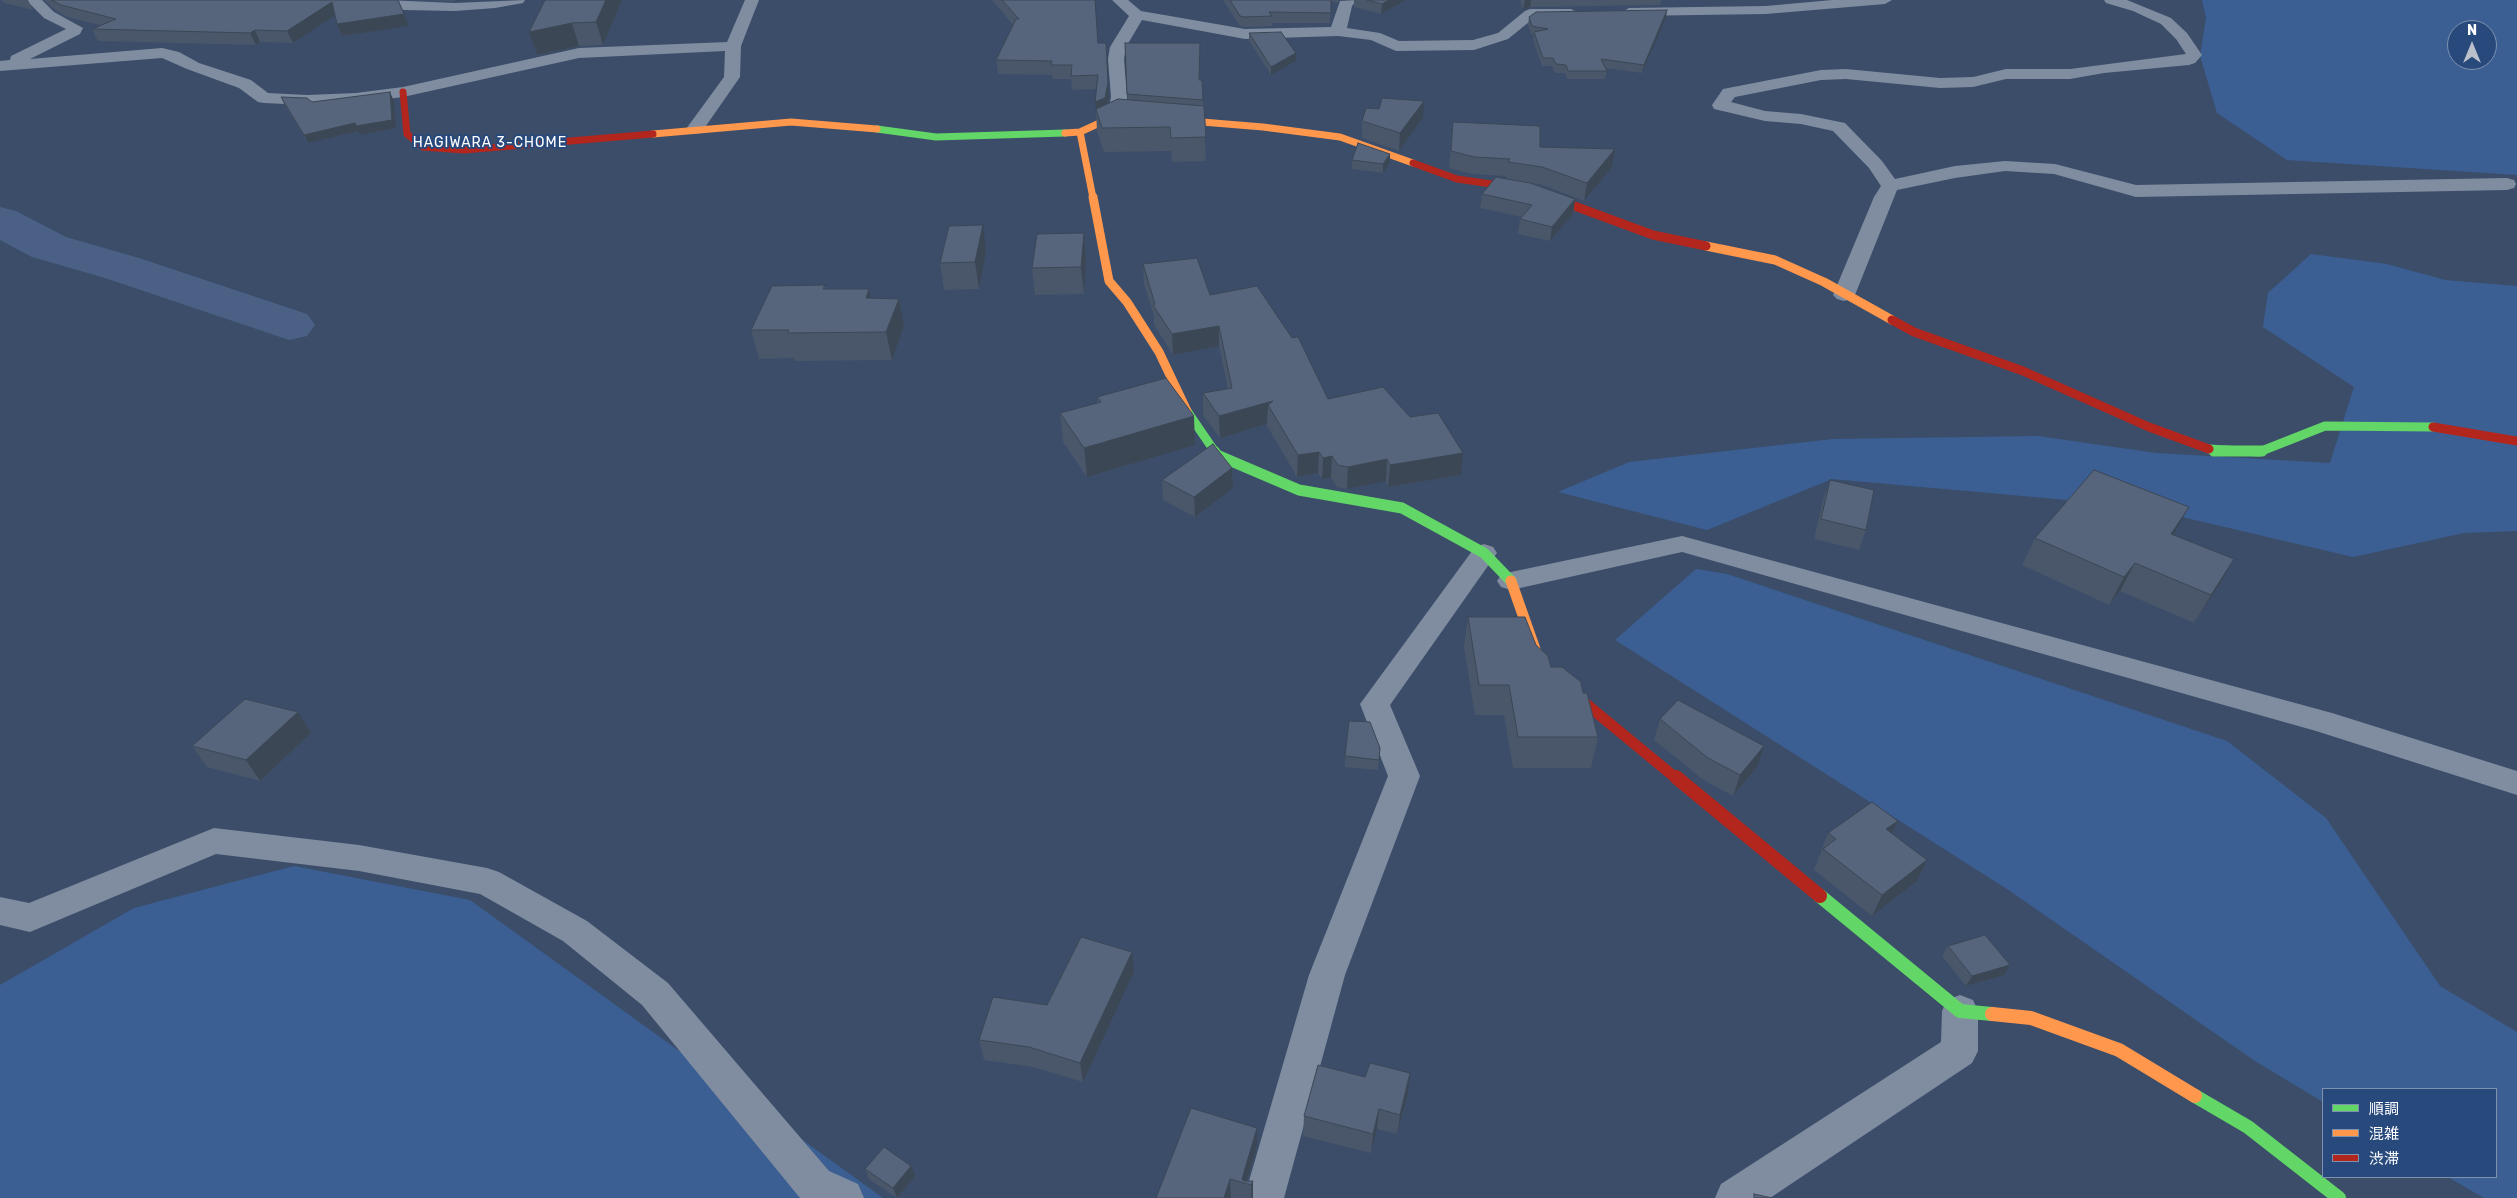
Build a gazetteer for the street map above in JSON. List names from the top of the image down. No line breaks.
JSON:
{"districts":["HAGIWARA 3-CHOME"],"legend":["順調","混雑","渋滞"],"north":"top"}
